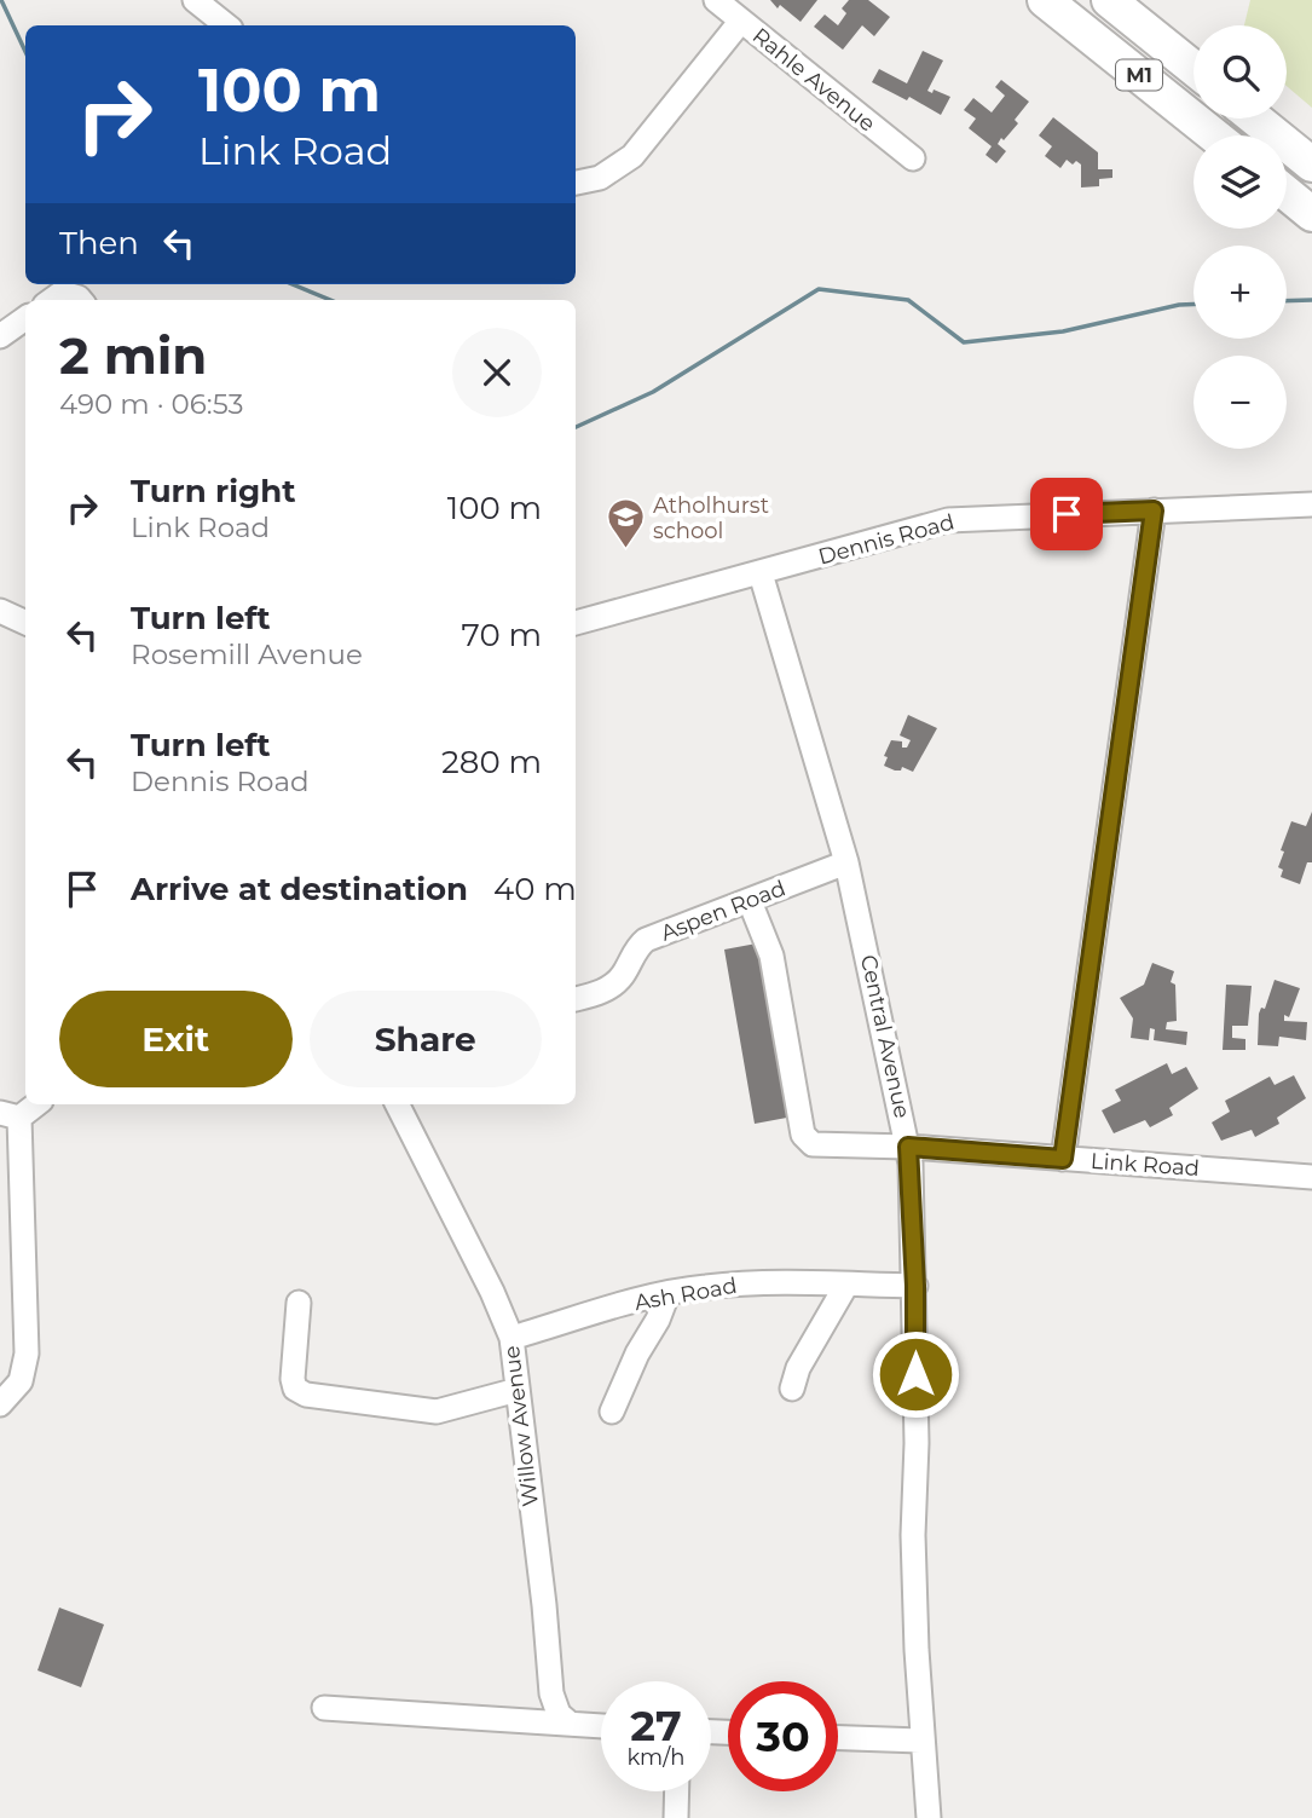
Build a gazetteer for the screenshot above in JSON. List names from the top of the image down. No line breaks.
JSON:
{"streets":{"highway":["M1"],"street":["Rahle Avenue","Dennis Road","Aspen Road","Central Avenue","Link Road","Ash Road","Willow Avenue"]},"crossings":[["Dennis Road","Central Avenue"],["Aspen Road","Central Avenue"],["Aspen Road","Link Road"],["Central Avenue","Link Road"],["Central Avenue","Ash Road"],["Ash Road","Willow Avenue"]],"places":{"school or university":["Atholhurst school"]},"page":{"map_buttons":["+","−"],"turn":["100 m","Link Road"],"then":"Then","heading":["2 min","490 m · 06:53"],"list":[{"name":"Turn right","note":"Link Road","value":"100 m"},{"name":"Turn left","note":"Rosemill Avenue","value":"70 m"},{"name":"Turn left","note":"Dennis Road","value":"280 m"},{"name":"Arrive at destination","value":"40 m"}],"buttons":["Exit","Share"],"speed":"27 km/h","limit":"30"}}
